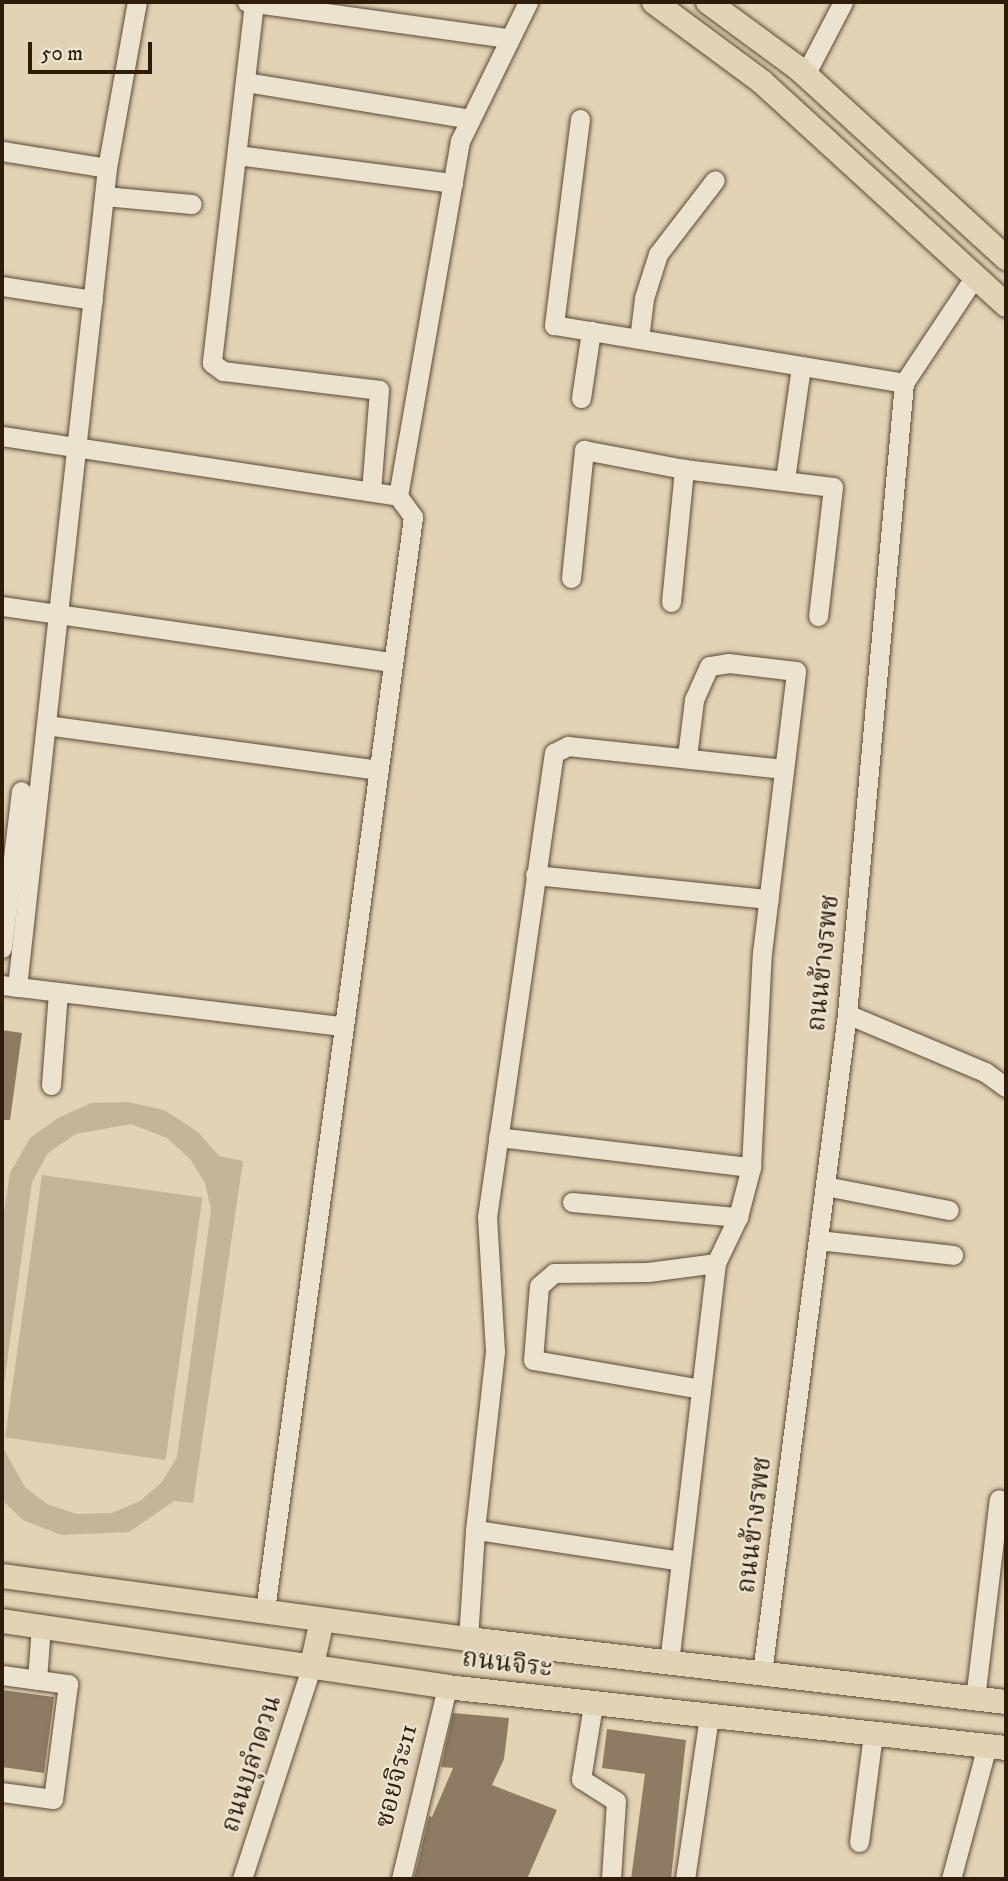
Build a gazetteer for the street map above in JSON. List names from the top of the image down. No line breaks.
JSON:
{"streets":{"main road":["ถนนจิระ"],"street":["ถนนข้างรพช","ถนนบุลำดวน","ซอยจิระ11"]},"crossings":[["ถนนข้างรพช","ถนนจิระ"],["ถนนจิระ","ถนนบุลำดวน"],["ถนนจิระ","ซอยจิระ11"]],"scale_bar":"50 m"}
